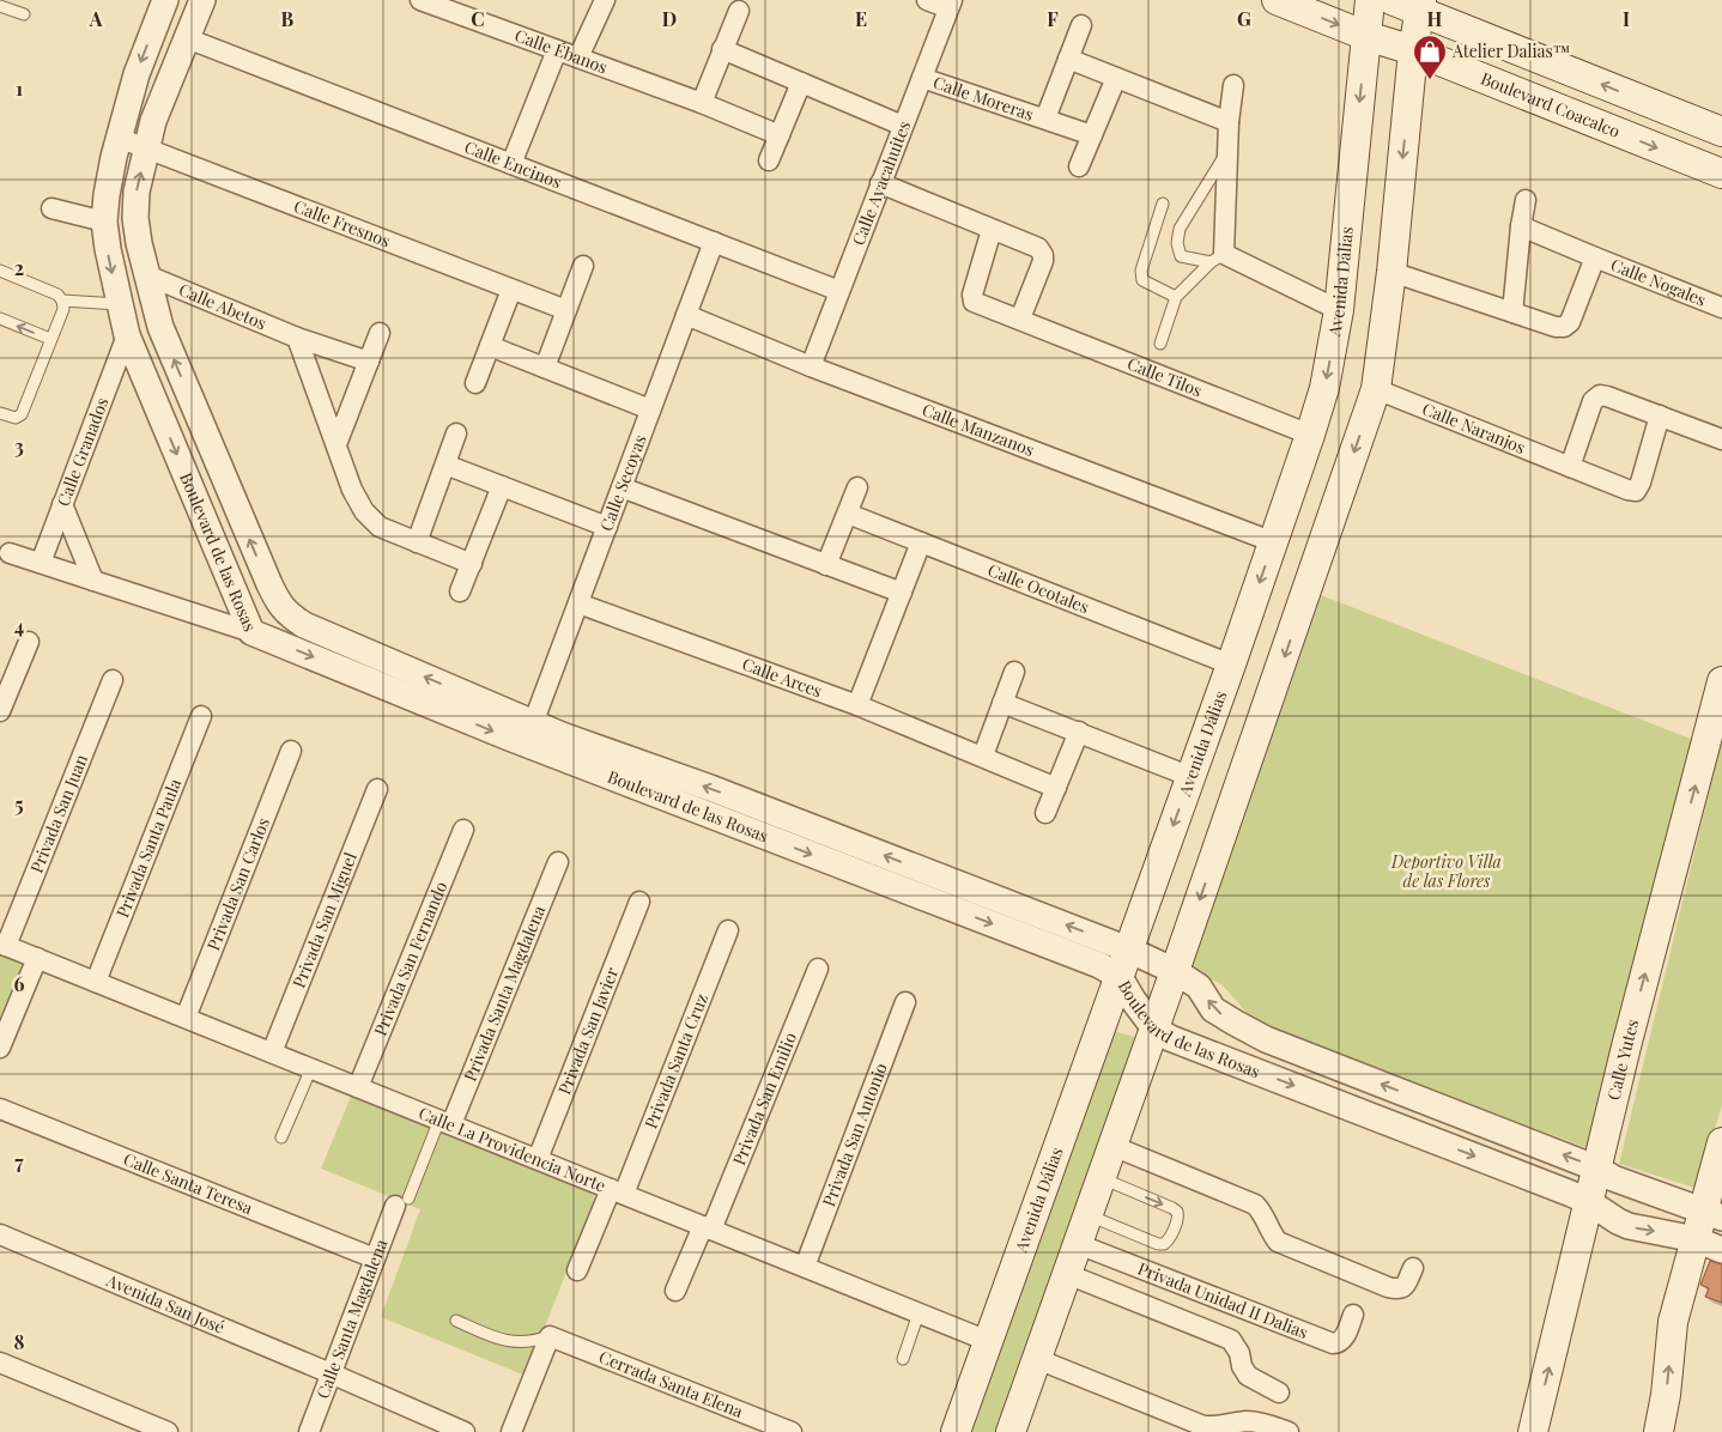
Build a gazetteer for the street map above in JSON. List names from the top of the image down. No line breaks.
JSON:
{"streets":{"main road":["Boulevard Coacalco","Avenida Dálias","Calle Yutes"],"street":["Calle Ébanos","Calle Moreras","Calle Encinos","Calle Ayacahuites","Calle Fresnos","Calle Nogales","Calle Abetos","Calle Tilos","Calle Naranjos","Calle Manzanos","Calle Granados","Calle Secoyas","Boulevard de las Rosas","Calle Ocotales","Calle Arces","Privada San Juan","Privada Santa Paula","Privada San Carlos","Privada San Miguel","Privada San Fernando","Privada Santa Magdalena","Privada San Javier","Privada Santa Cruz","Privada San Emilio","Privada San Antonio","Calle La Providencia Norte","Calle Santa Teresa","Privada Unidad II Dalias","Avenida San José","Calle Santa Magdalena","Cerrada Santa Elena"]},"crossings":[["Calle Moreras","Calle Ayacahuites"],["Boulevard Coacalco","Avenida Dálias"],["Calle Encinos","Calle Ayacahuites"],["Calle Encinos","Calle Secoyas"],["Calle Encinos","Boulevard de las Rosas"],["Calle Ayacahuites","Calle Manzanos"],["Calle Fresnos","Boulevard de las Rosas"],["Avenida Dálias","Calle Tilos"],["Avenida Dálias","Calle Manzanos"],["Avenida Dálias","Boulevard de las Rosas"],["Avenida Dálias","Calle Ocotales"],["Avenida Dálias","Calle La Providencia Norte"],["Calle Abetos","Boulevard de las Rosas"],["Calle Manzanos","Calle Secoyas"],["Calle Granados","Boulevard de las Rosas"],["Calle Secoyas","Boulevard de las Rosas"],["Calle Secoyas","Calle Arces"],["Boulevard de las Rosas","Calle Yutes"],["Privada San Juan","Calle La Providencia Norte"],["Privada Santa Paula","Calle La Providencia Norte"],["Privada San Carlos","Calle La Providencia Norte"],["Privada San Miguel","Calle La Providencia Norte"],["Privada San Fernando","Calle La Providencia Norte"],["Privada Santa Magdalena","Calle La Providencia Norte"],["Privada San Javier","Calle La Providencia Norte"],["Privada Santa Cruz","Calle La Providencia Norte"],["Privada San Emilio","Calle La Providencia Norte"],["Privada San Antonio","Calle La Providencia Norte"],["Calle Santa Teresa","Calle Santa Magdalena"],["Avenida San José","Calle Santa Magdalena"]],"parks":["Deportivo Villa de las Flores"],"places":{"shop":["Atelier Dalias™"]},"grid":{"columns":["A","B","C","D","E","F","G","H","I"],"rows":["1","2","3","4","5","6","7","8"]}}
